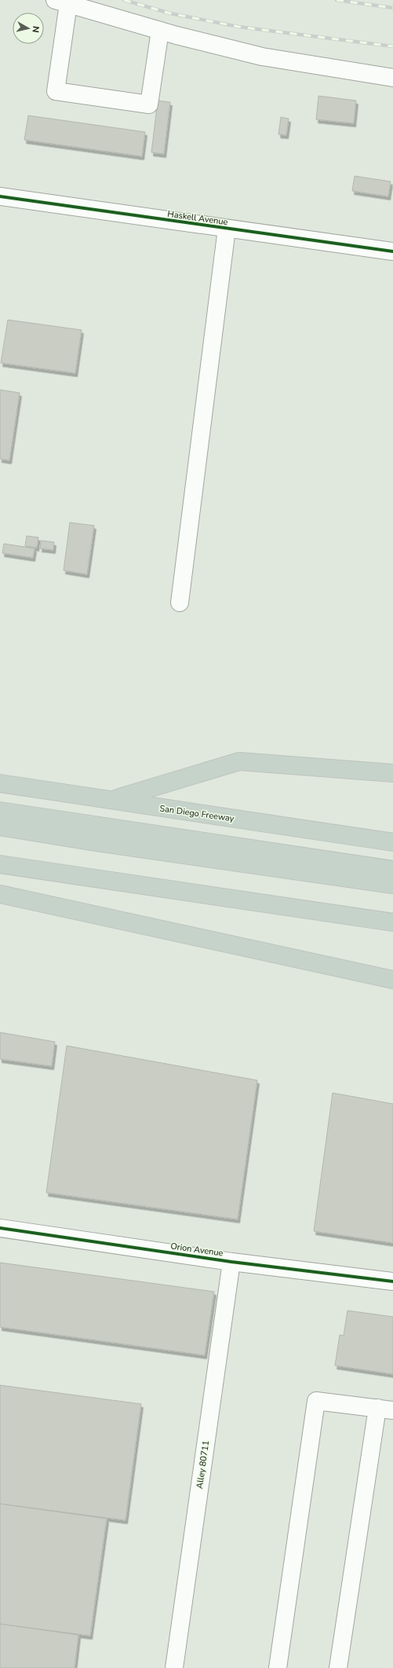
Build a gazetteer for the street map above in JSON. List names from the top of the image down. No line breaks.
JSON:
{"streets":{"highway":["San Diego Freeway"],"street":["Haskell Avenue","Orion Avenue","Alley 80711"]},"crossings":[["Orion Avenue","Alley 80711"]],"north":"right"}
